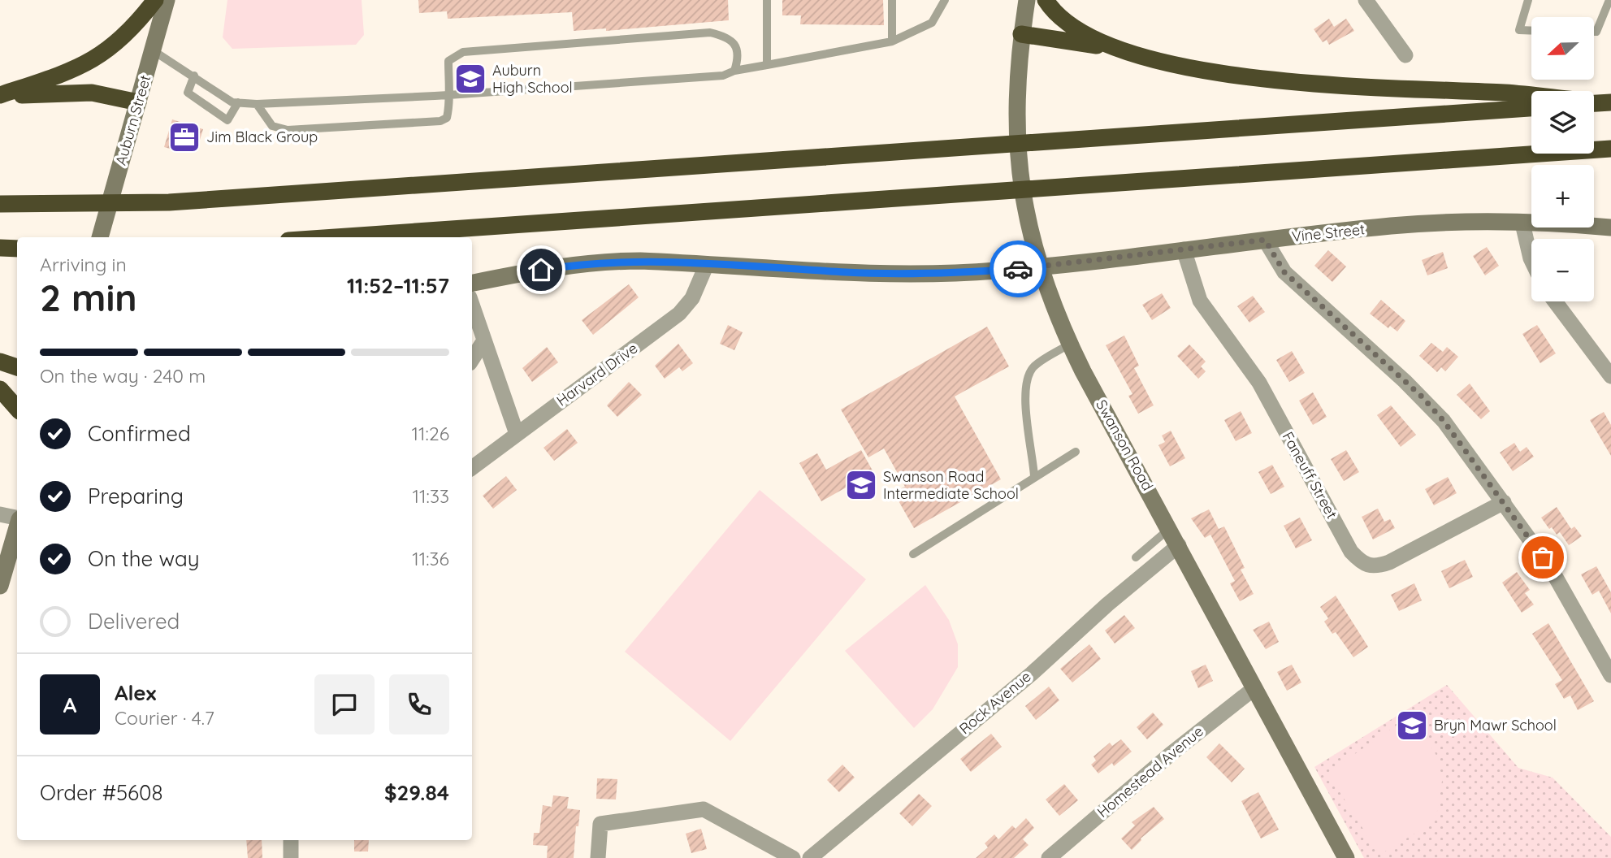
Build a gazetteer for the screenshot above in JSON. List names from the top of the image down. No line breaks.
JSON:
{"streets":{"street":["Auburn Street","Vine Street","Harvard Drive","Swanson Road","Faneuff Street","Rock Avenue","Homestead Avenue"]},"crossings":[["Vine Street","Harvard Drive"],["Vine Street","Swanson Road"],["Vine Street","Faneuff Street"],["Swanson Road","Rock Avenue"],["Swanson Road","Homestead Avenue"]],"places":{"school or university":["Auburn High School","Swanson Road Intermediate School","Bryn Mawr School"],"office":["Jim Black Group"]},"north":"left","page":{"map_buttons":["+","−"],"heading":["2 min","Arriving in","11:52–11:57"],"panel":["Alex","Courier · 4.7","Order #5608","$29.84"],"bar":"On the way · 240 m","list":[["Confirmed","11:26"],["Preparing","11:33"],["On the way","11:36"],"Delivered"],"round":"A"}}
